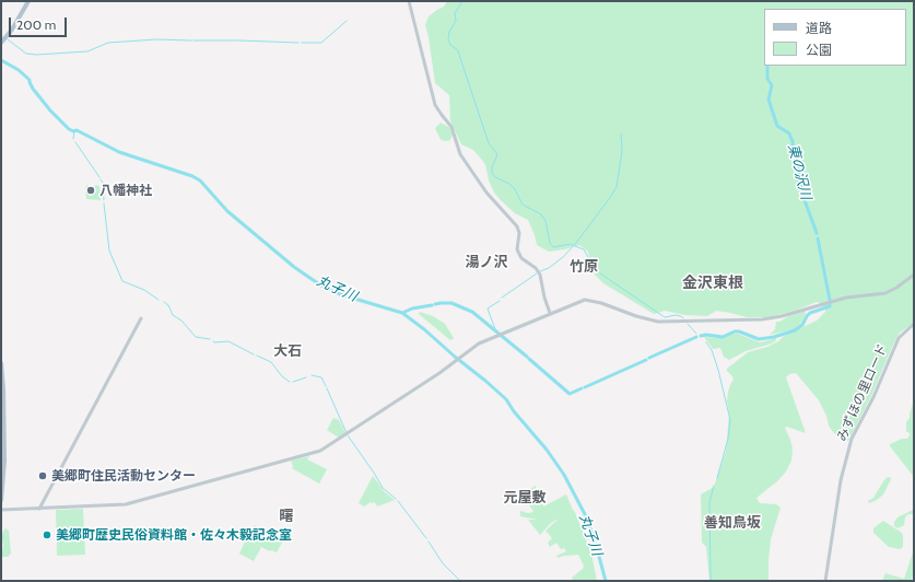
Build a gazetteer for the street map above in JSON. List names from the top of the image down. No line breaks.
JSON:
{"streets":{"street":["みずほの里ロード"]},"districts":["湯ノ沢","竹原","金沢東根","大石","元屋敷","曙","善知鳥坂"],"water":["東の沢川","丸子川"],"places":["八幡神社","美郷町住民活動センター","美郷町歴史民俗資料館・佐々木毅記念室"],"legend":["道路","公園"],"scale_bar":"200 m"}
